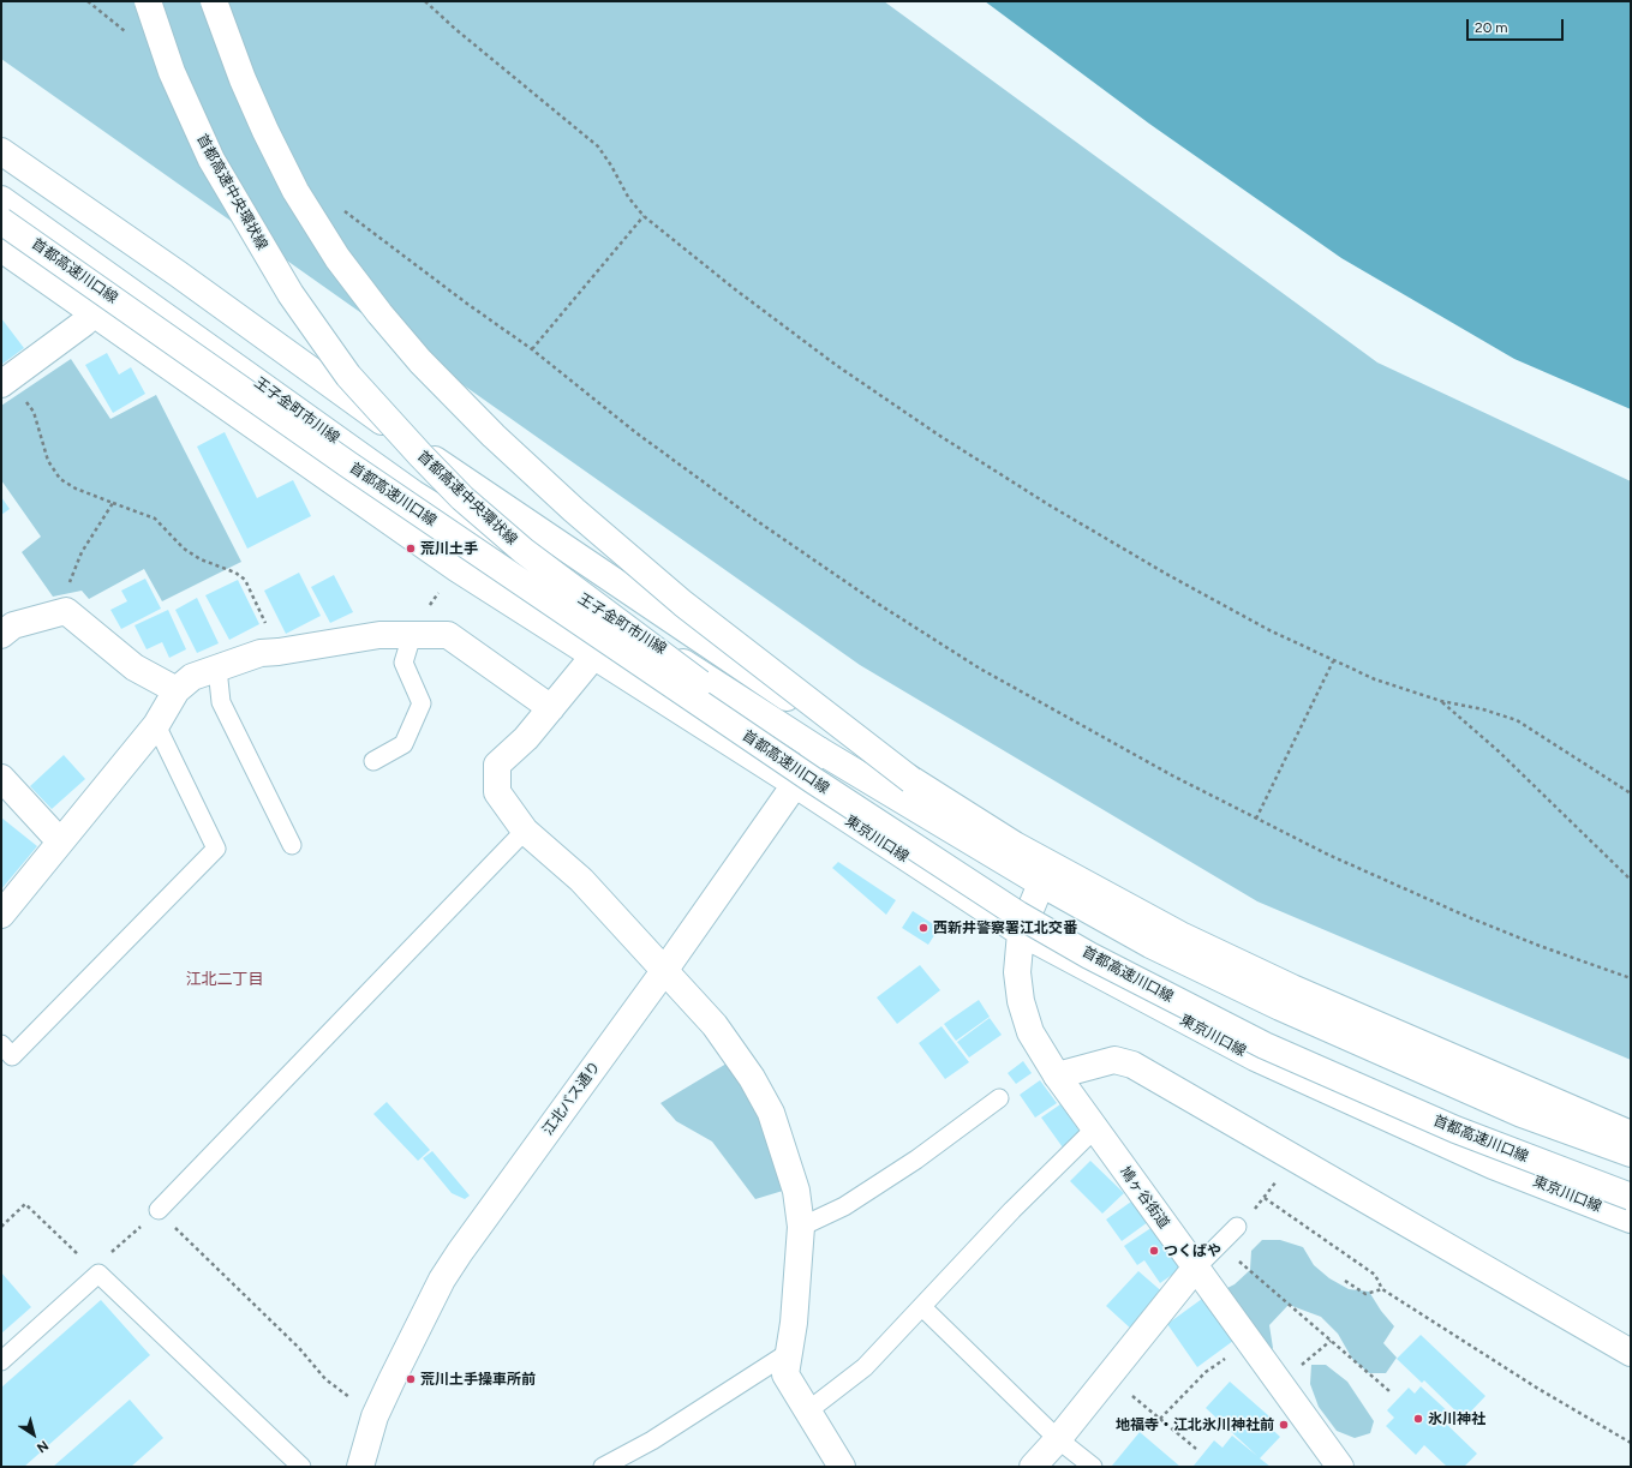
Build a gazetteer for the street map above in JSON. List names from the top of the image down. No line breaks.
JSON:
{"streets":{"main road":["首都高速中央環状線","首都高速川口線","王子金町市川線","東京川口線","江北バス通り","鳩ヶ谷街道"]},"crossings":[["首都高速中央環状線","首都高速川口線"],["王子金町市川線","江北バス通り"],["東京川口線","江北バス通り"],["東京川口線","鳩ヶ谷街道"]],"districts":["江北二丁目"],"places":["荒川土手","西新井警察署江北交番","つくばや","荒川土手操車所前","氷川神社","地福寺・江北氷川神社前"],"scale_bar":"20 m","north":"bottom right"}
